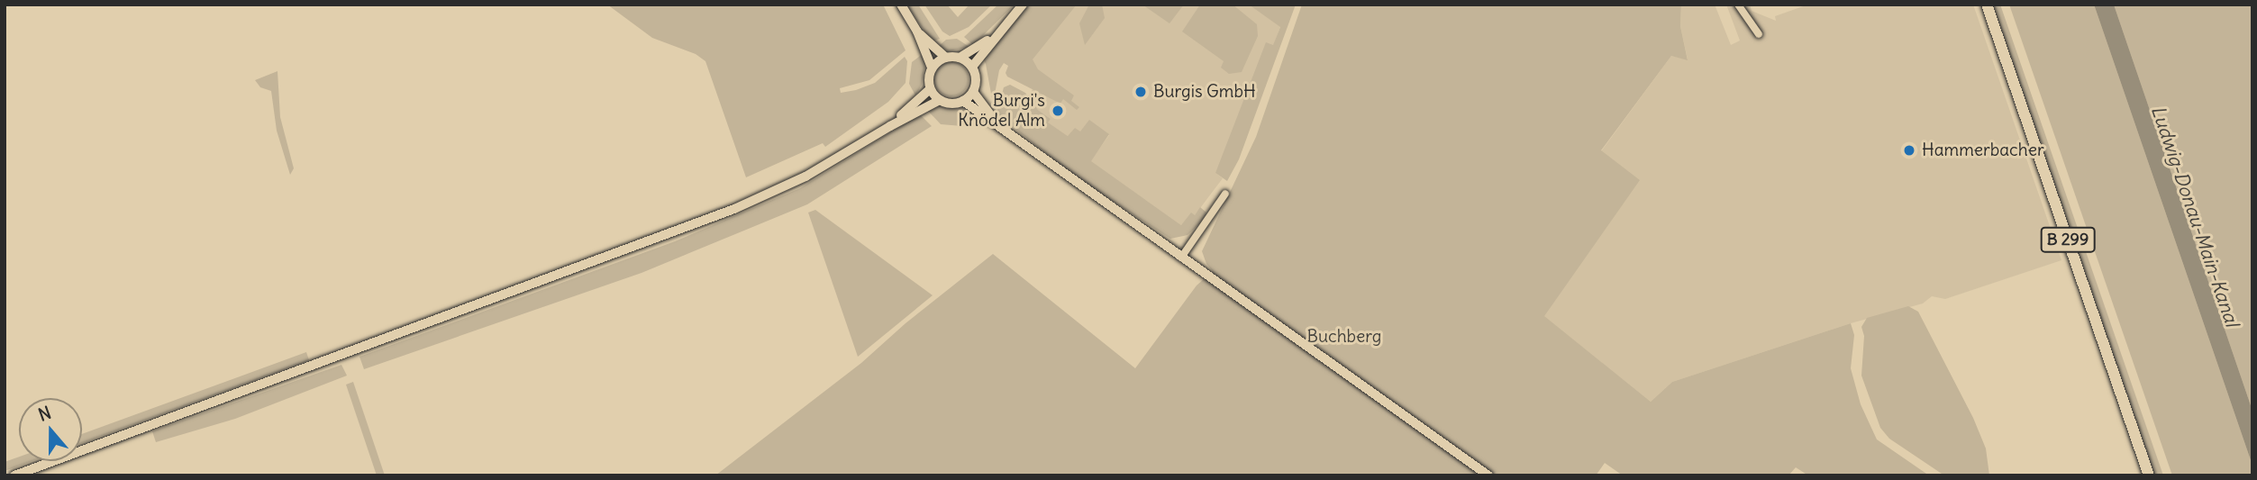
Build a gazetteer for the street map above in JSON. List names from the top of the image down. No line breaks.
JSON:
{"streets":{"main road":["B 299"]},"water":["Ludwig-Donau-Main-Kanal"],"parks":["Buchberg"],"places":["Burgis GmbH","Burgi's Knödel Alm","Hammerbacher"],"north":"top"}
